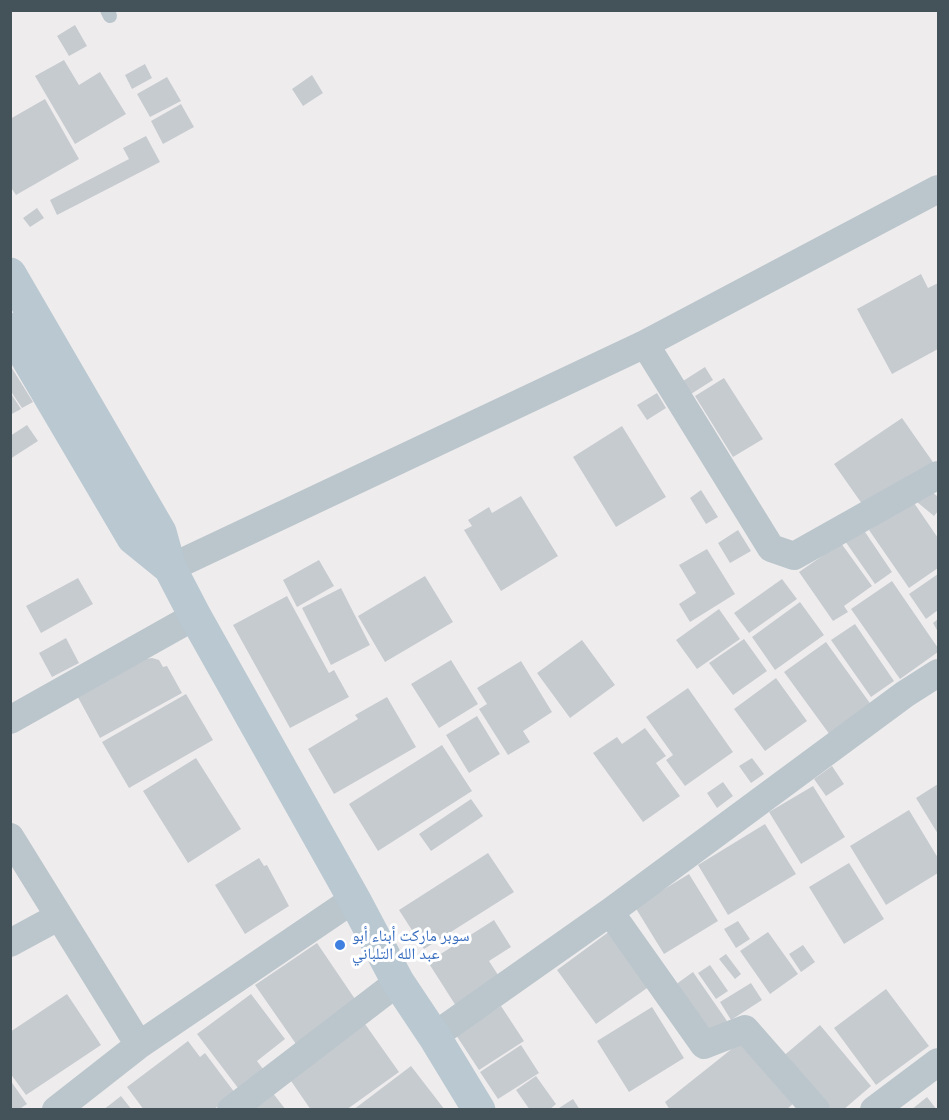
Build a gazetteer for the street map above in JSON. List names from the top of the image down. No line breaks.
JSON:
{"places":["سوبر ماركت أبناء أبو عبد الله التلباني"]}
